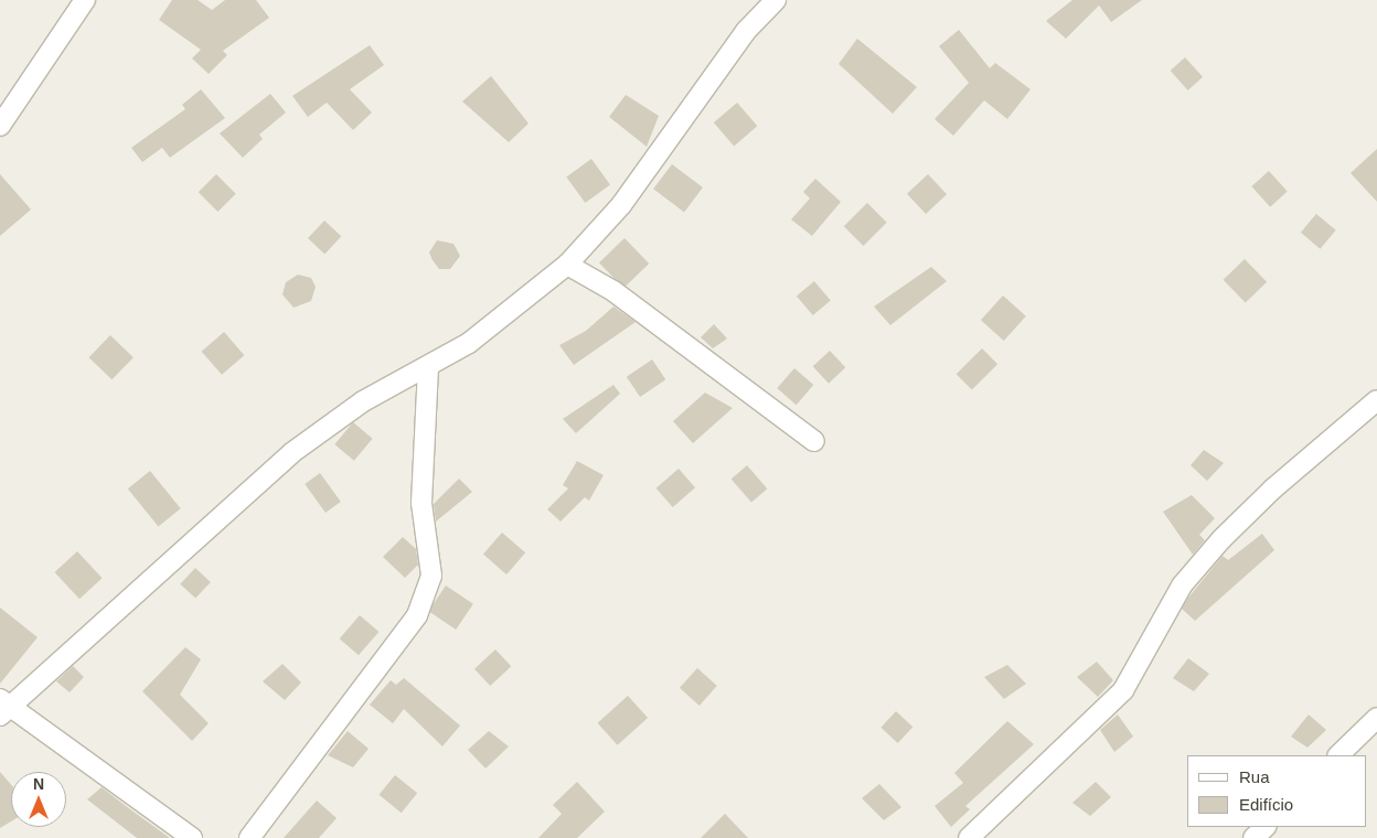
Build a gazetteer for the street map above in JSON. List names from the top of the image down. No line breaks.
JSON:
{"legend":["Rua","Edifício"],"north":"top"}
